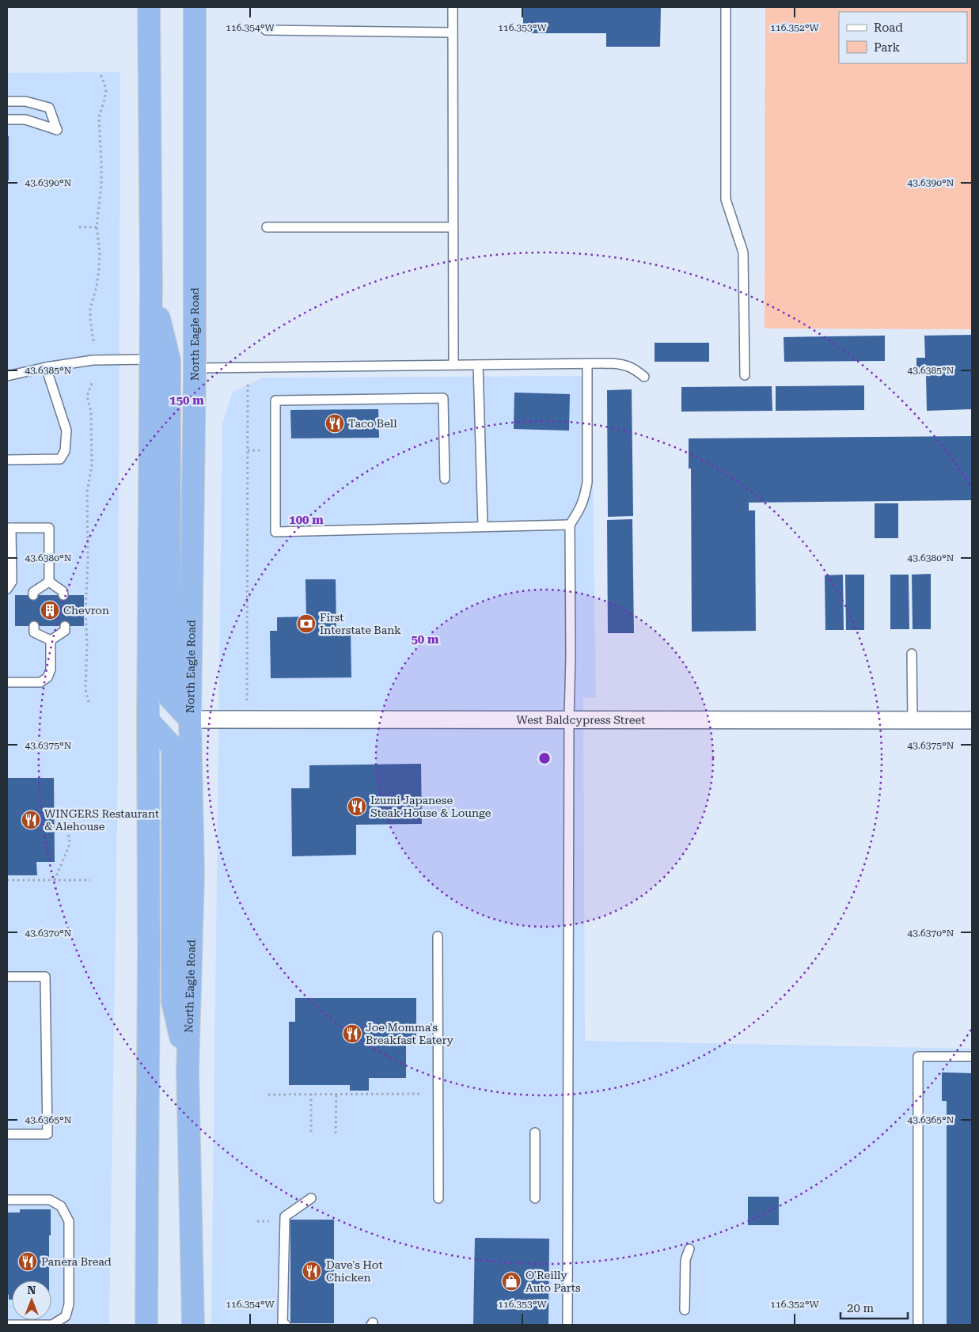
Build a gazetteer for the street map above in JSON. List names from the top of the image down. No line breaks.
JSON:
{"streets":{"highway":["North Eagle Road"],"street":["West Baldcypress Street"]},"crossings":[["North Eagle Road","West Baldcypress Street"]],"places":{"restaurant":["Taco Bell","Izumi Japanese Steak House & Lounge","WINGERS Restaurant & Alehouse","Joe Momma's Breakfast Eatery","Panera Bread","Dave's Hot Chicken"],"building":["Chevron"],"bank":["First Interstate Bank"],"shop":["O'Reilly Auto Parts"]},"legend":["Road","Park"],"scale_bar":"20 m","north":"top","coordinates":["116.354°W","116.353°W","116.352°W","43.6390°N","43.6385°N","43.6380°N","43.6375°N","43.6370°N","43.6365°N"],"rings":["150 m","100 m","50 m"]}
